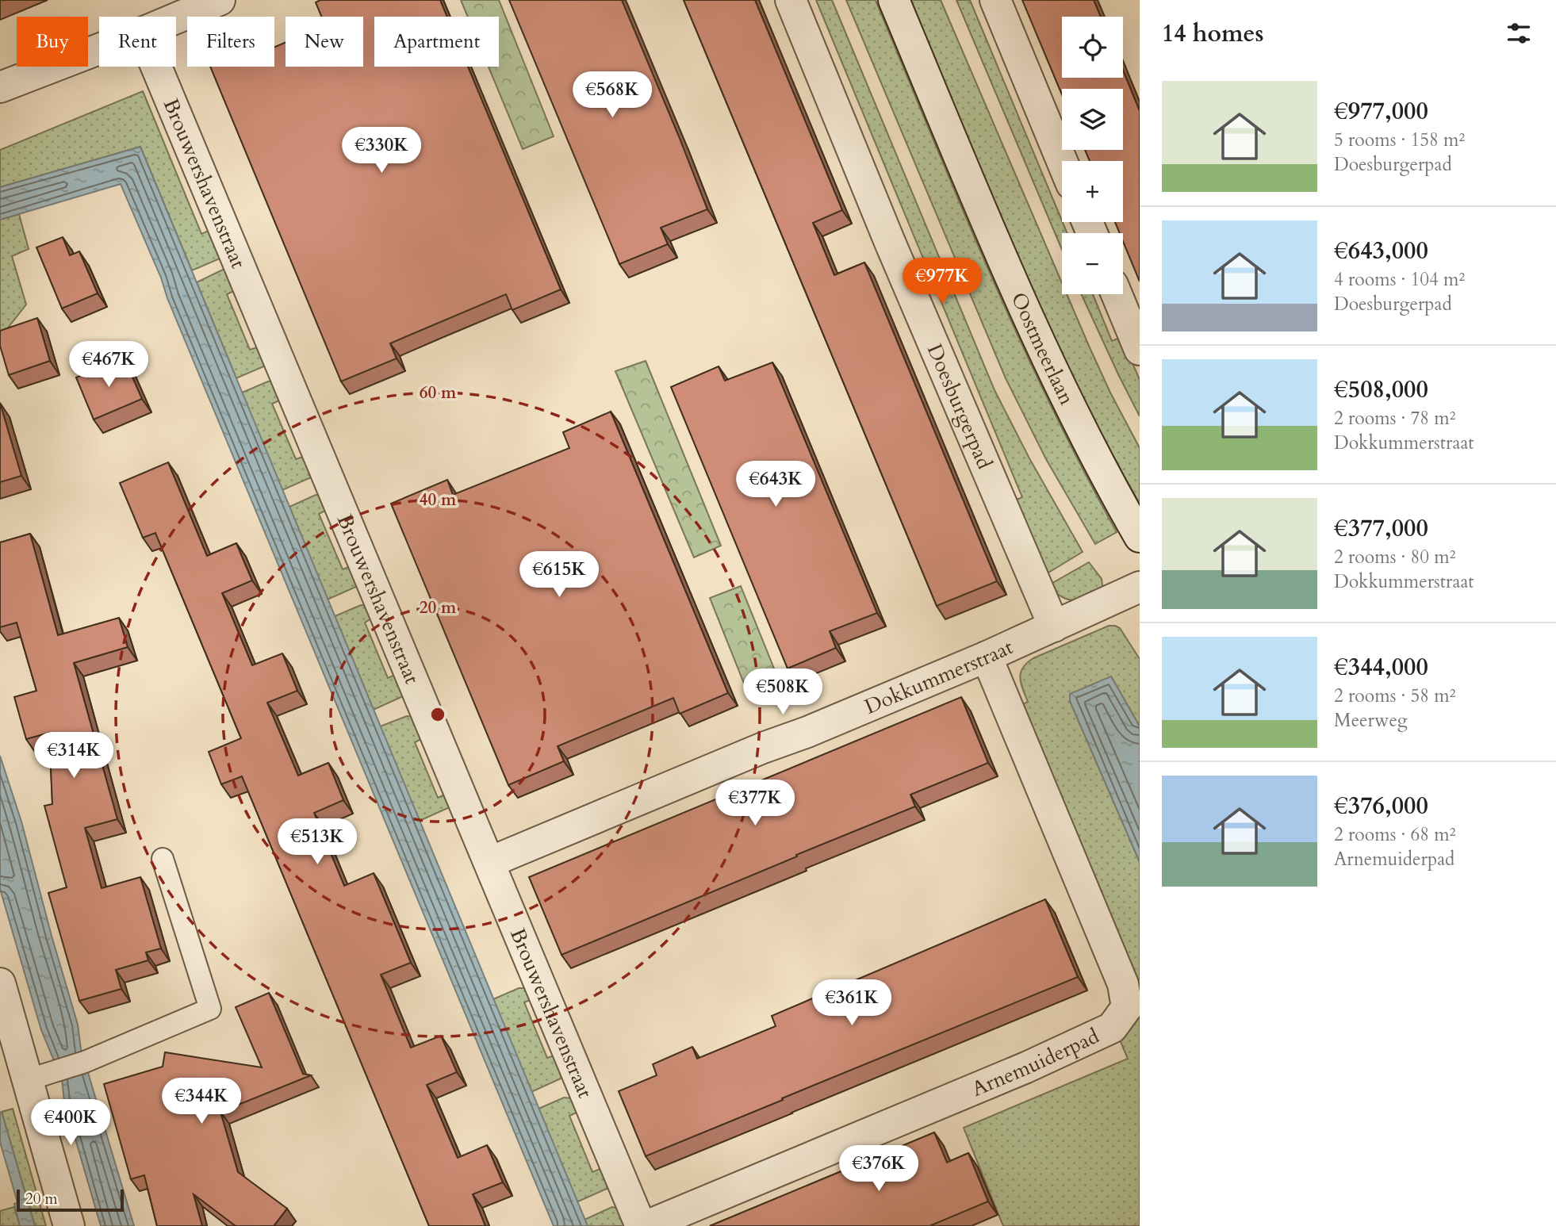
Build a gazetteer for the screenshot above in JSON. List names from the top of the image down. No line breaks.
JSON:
{"streets":{"street":["Brouwershavenstraat","Oostmeerlaan","Doesburgerpad","Dokkummerstraat","Arnemuiderpad"]},"crossings":[["Brouwershavenstraat","Dokkummerstraat"],["Doesburgerpad","Dokkummerstraat"],["Dokkummerstraat","Arnemuiderpad"]],"scale_bar":"20 m","page":{"heading":"14 homes","map_buttons":["+","−"],"chip":["Buy","Rent","Filters","New","Apartment"],"list":[{"name":"€977,000","note":"5 rooms · 158 m² · Doesburgerpad"},{"name":"€643,000","note":"4 rooms · 104 m² · Doesburgerpad"},{"name":"€508,000","note":"2 rooms · 78 m² · Dokkummerstraat"},{"name":"€377,000","note":"2 rooms · 80 m² · Dokkummerstraat"},{"name":"€344,000","note":"2 rooms · 58 m² · Meerweg"},{"name":"€376,000","note":"2 rooms · 68 m² · Arnemuiderpad"}],"price":["€568K","€330K","€977K","€467K","€643K","€615K","€508K","€314K","€377K","€513K","€361K","€344K","€400K","€376K"],"scale":"20 m"},"rings":["60 m","40 m","20 m"]}
